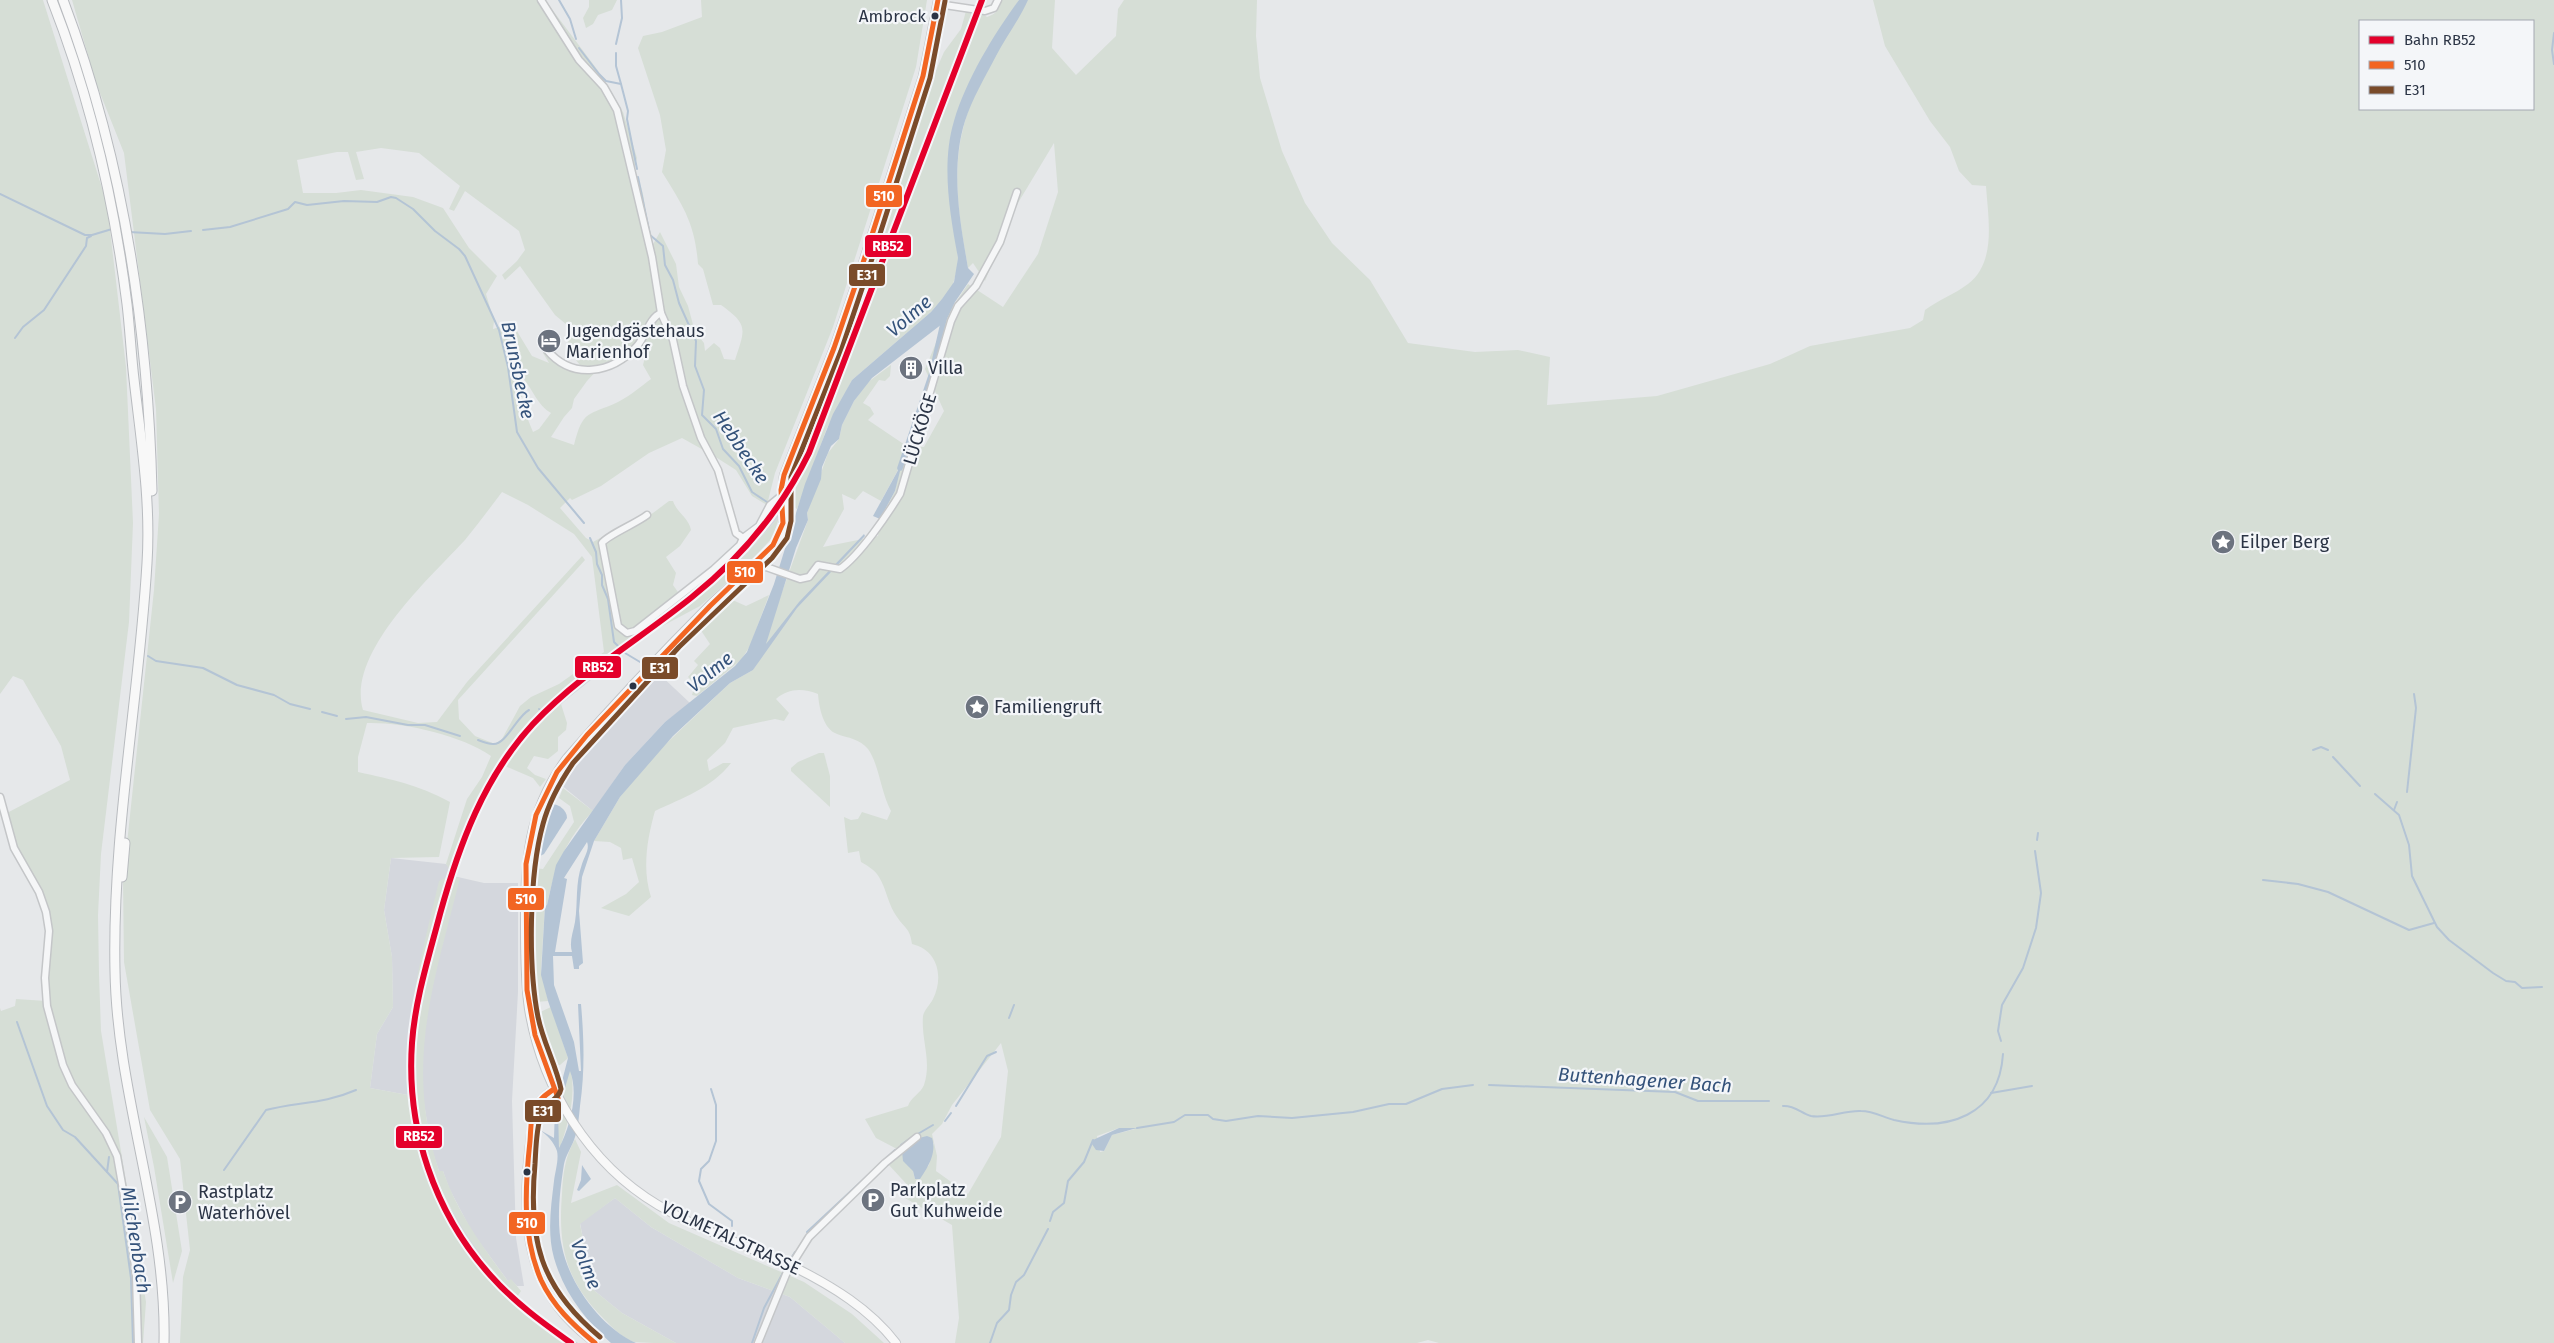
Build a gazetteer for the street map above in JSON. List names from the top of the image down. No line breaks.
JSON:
{"streets":{"main road":["VOLMETALSTRASSE"],"street":["LÜCKÖGE"]},"crossings":[["LÜCKÖGE","VOLMETALSTRASSE"]],"water":["Volme","Brunsbecke","Hebbecke","Buttenhagener Bach","Milchenbach"],"places":{"other":["Ambrock"],"hotel":["Jugendgästehaus Marienhof"],"building":["Villa"],"place":["Eilper Berg","Familiengruft"],"parking":["Parkplatz Gut Kuhweide","Rastplatz Waterhövel"]},"lines":["rail line RB52","transit line 510","transit line E31"],"legend":["Bahn RB52","510","E31"]}
